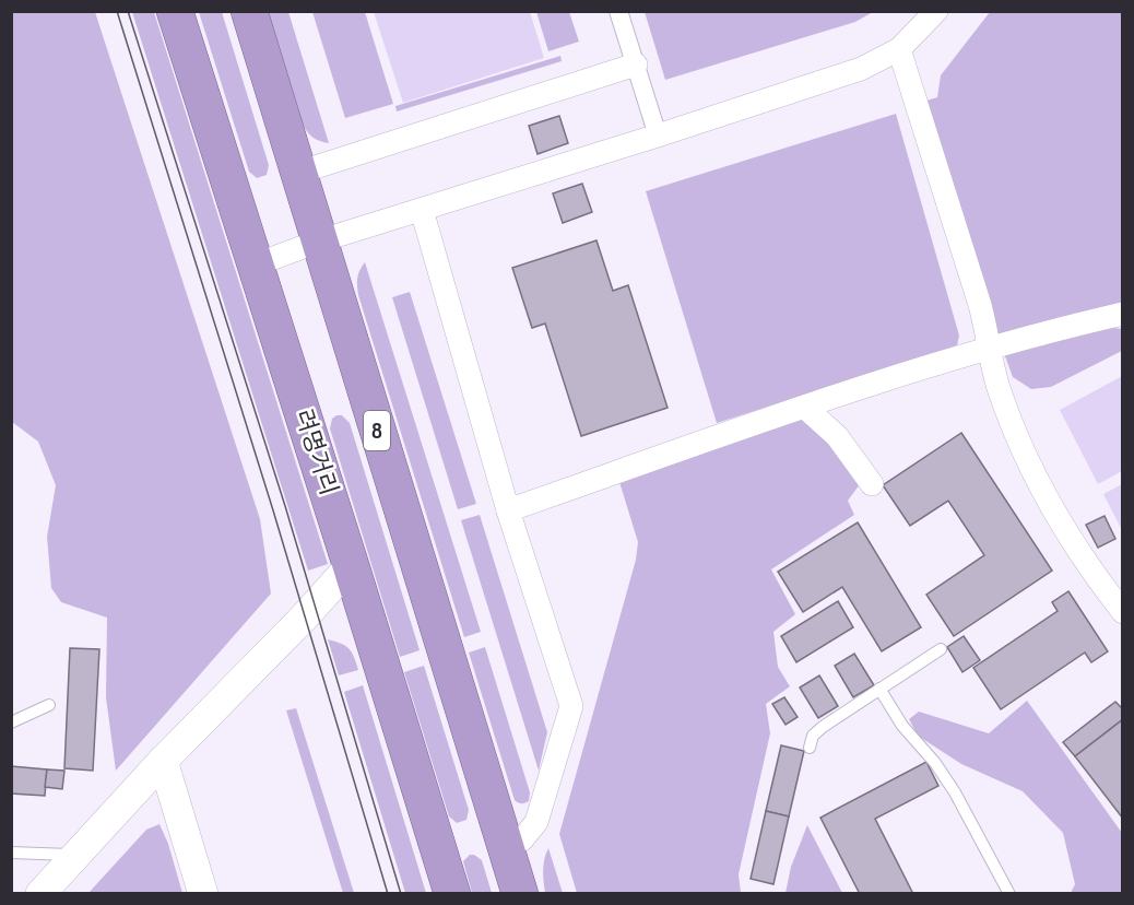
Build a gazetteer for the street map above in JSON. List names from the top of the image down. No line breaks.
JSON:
{"streets":{"highway":["8","려명거리"]}}
